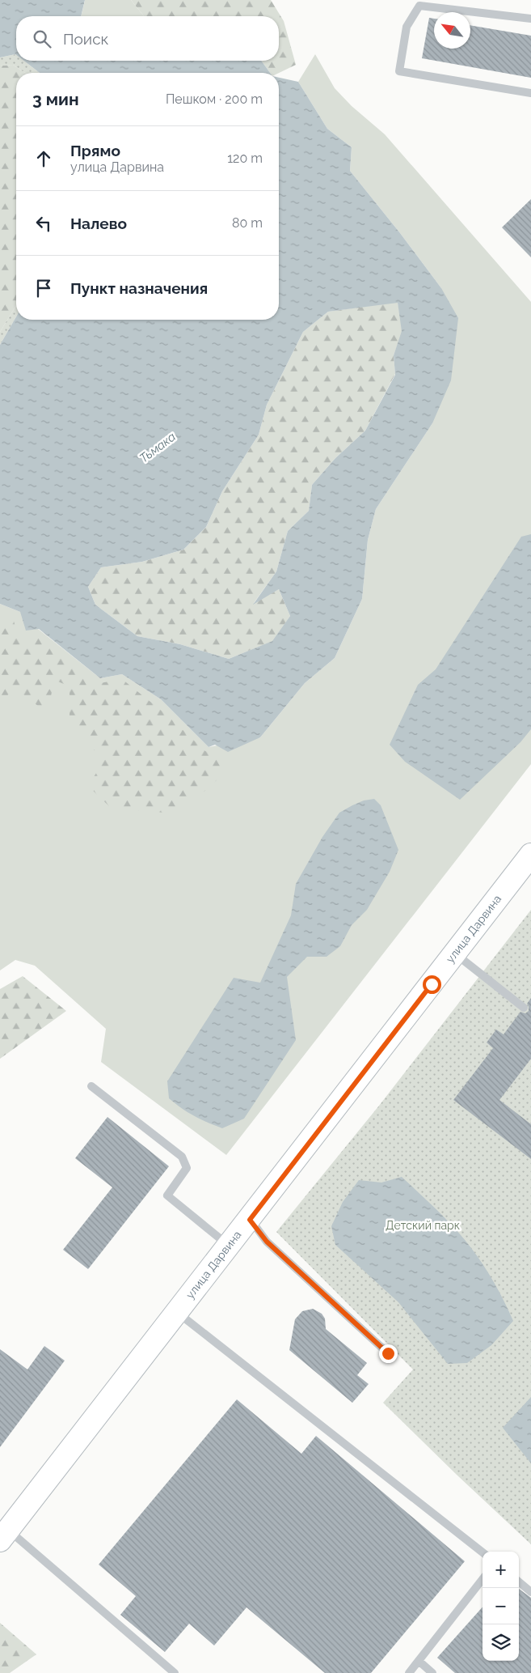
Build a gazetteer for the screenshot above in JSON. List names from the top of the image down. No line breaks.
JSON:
{"streets":{"main road":["улица Дарвина"]},"water":["Тьмака"],"parks":["Детский парк"],"north":"top left","page":{"search":"Поиск","heading":["3 мин","Пешком · 200 m"],"list":[["Прямо","улица Дарвина","120 m"],["Налево","80 m"],"Пункт назначения"],"map_buttons":["+","−"]}}
